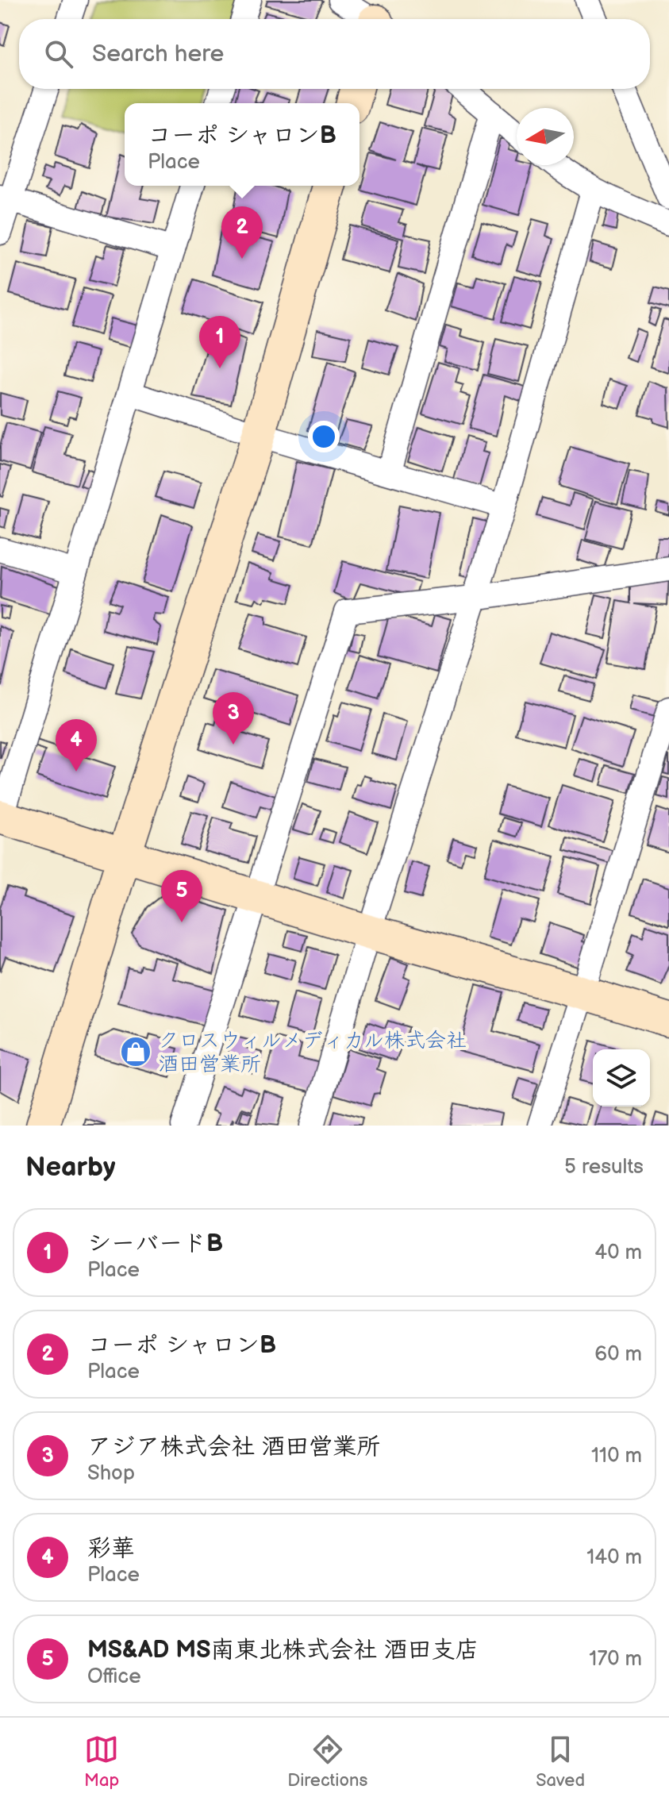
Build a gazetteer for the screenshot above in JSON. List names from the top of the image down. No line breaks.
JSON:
{"places":{"shop":["クロスウィルメディカル株式会社 酒田営業所"]},"north":"left","page":{"search":"Search here","popup":["コーポ シャロンB","Place"],"pins":["2","1","3","4","5"],"heading":["Nearby","5 results"],"list":[{"mark":"1","name":"シーバードB","note":"Place","value":"40 m"},{"mark":"2","name":"コーポ シャロンB","note":"Place","value":"60 m"},{"mark":"3","name":"アジア株式会社 酒田営業所","note":"Shop","value":"110 m"},{"mark":"4","name":"彩華","note":"Place","value":"140 m"},{"mark":"5","name":"MS&AD MS南東北株式会社 酒田支店","note":"Office","value":"170 m"}],"nav":["Map","Directions","Saved"]}}
